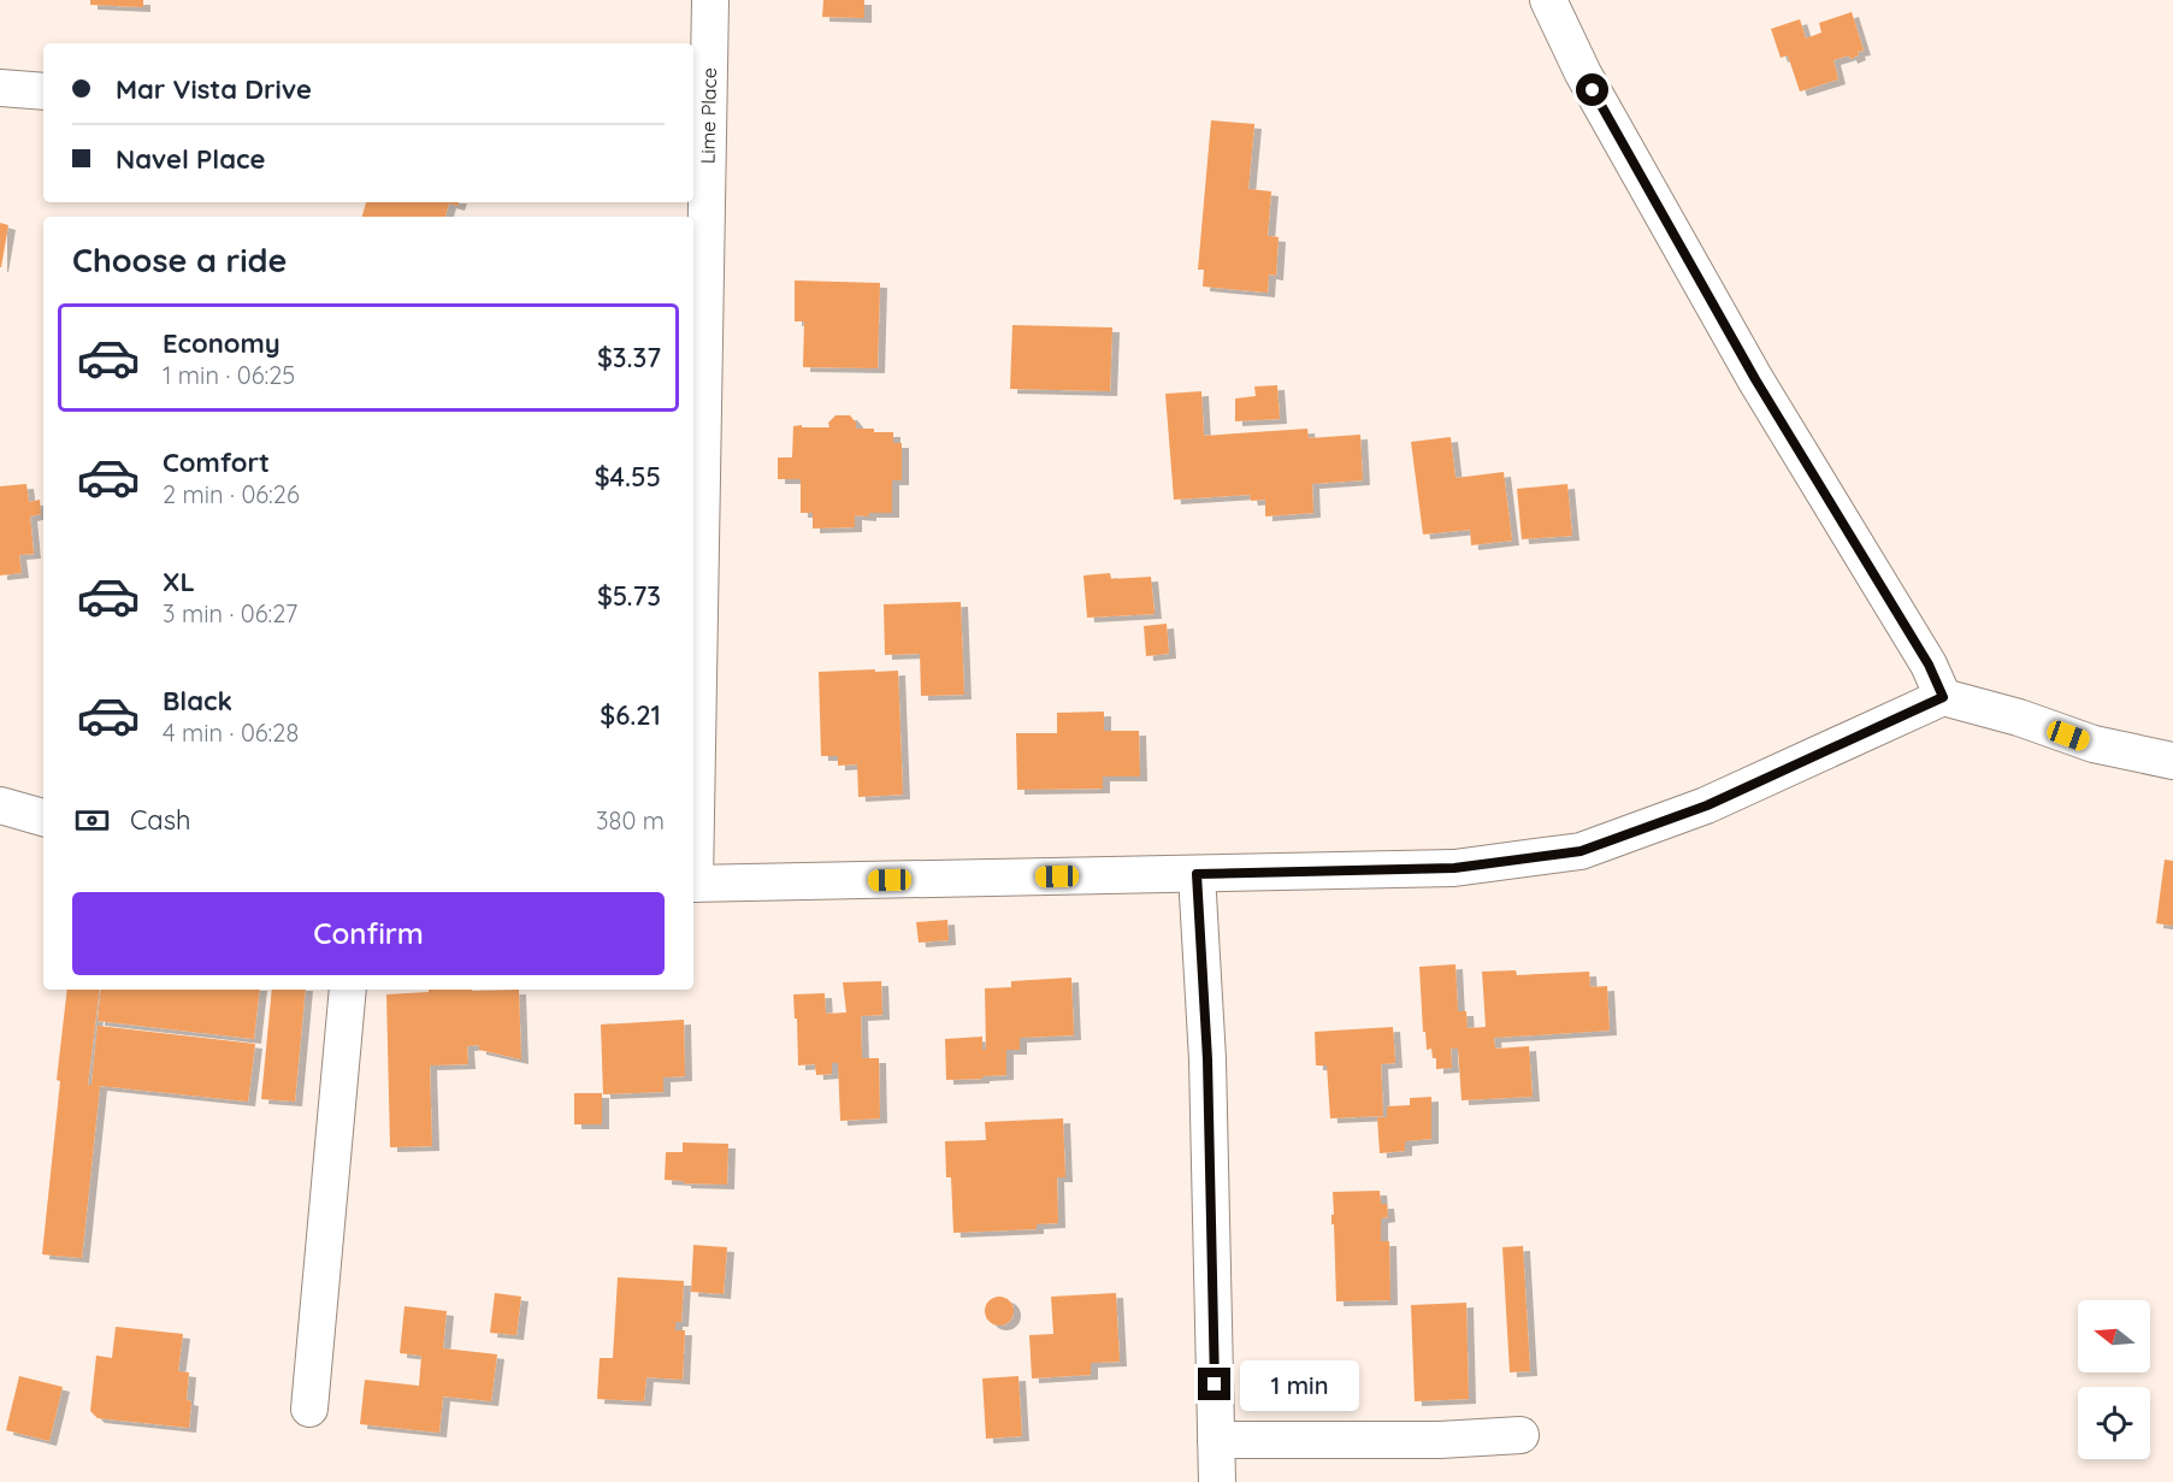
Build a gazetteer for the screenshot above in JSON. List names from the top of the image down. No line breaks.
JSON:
{"streets":{"street":["Lime Place"]},"north":"left","page":{"banner":["Mar Vista Drive","Navel Place"],"heading":"Choose a ride","list":[{"name":"Economy","note":"1 min · 06:25","value":"$3.37"},{"name":"Comfort","note":"2 min · 06:26","value":"$4.55"},{"name":"XL","note":"3 min · 06:27","value":"$5.73"},{"name":"Black","note":"4 min · 06:28","value":"$6.21"}],"pay":["Cash","380 m"],"buttons":"Confirm","bubble":"1 min"}}
